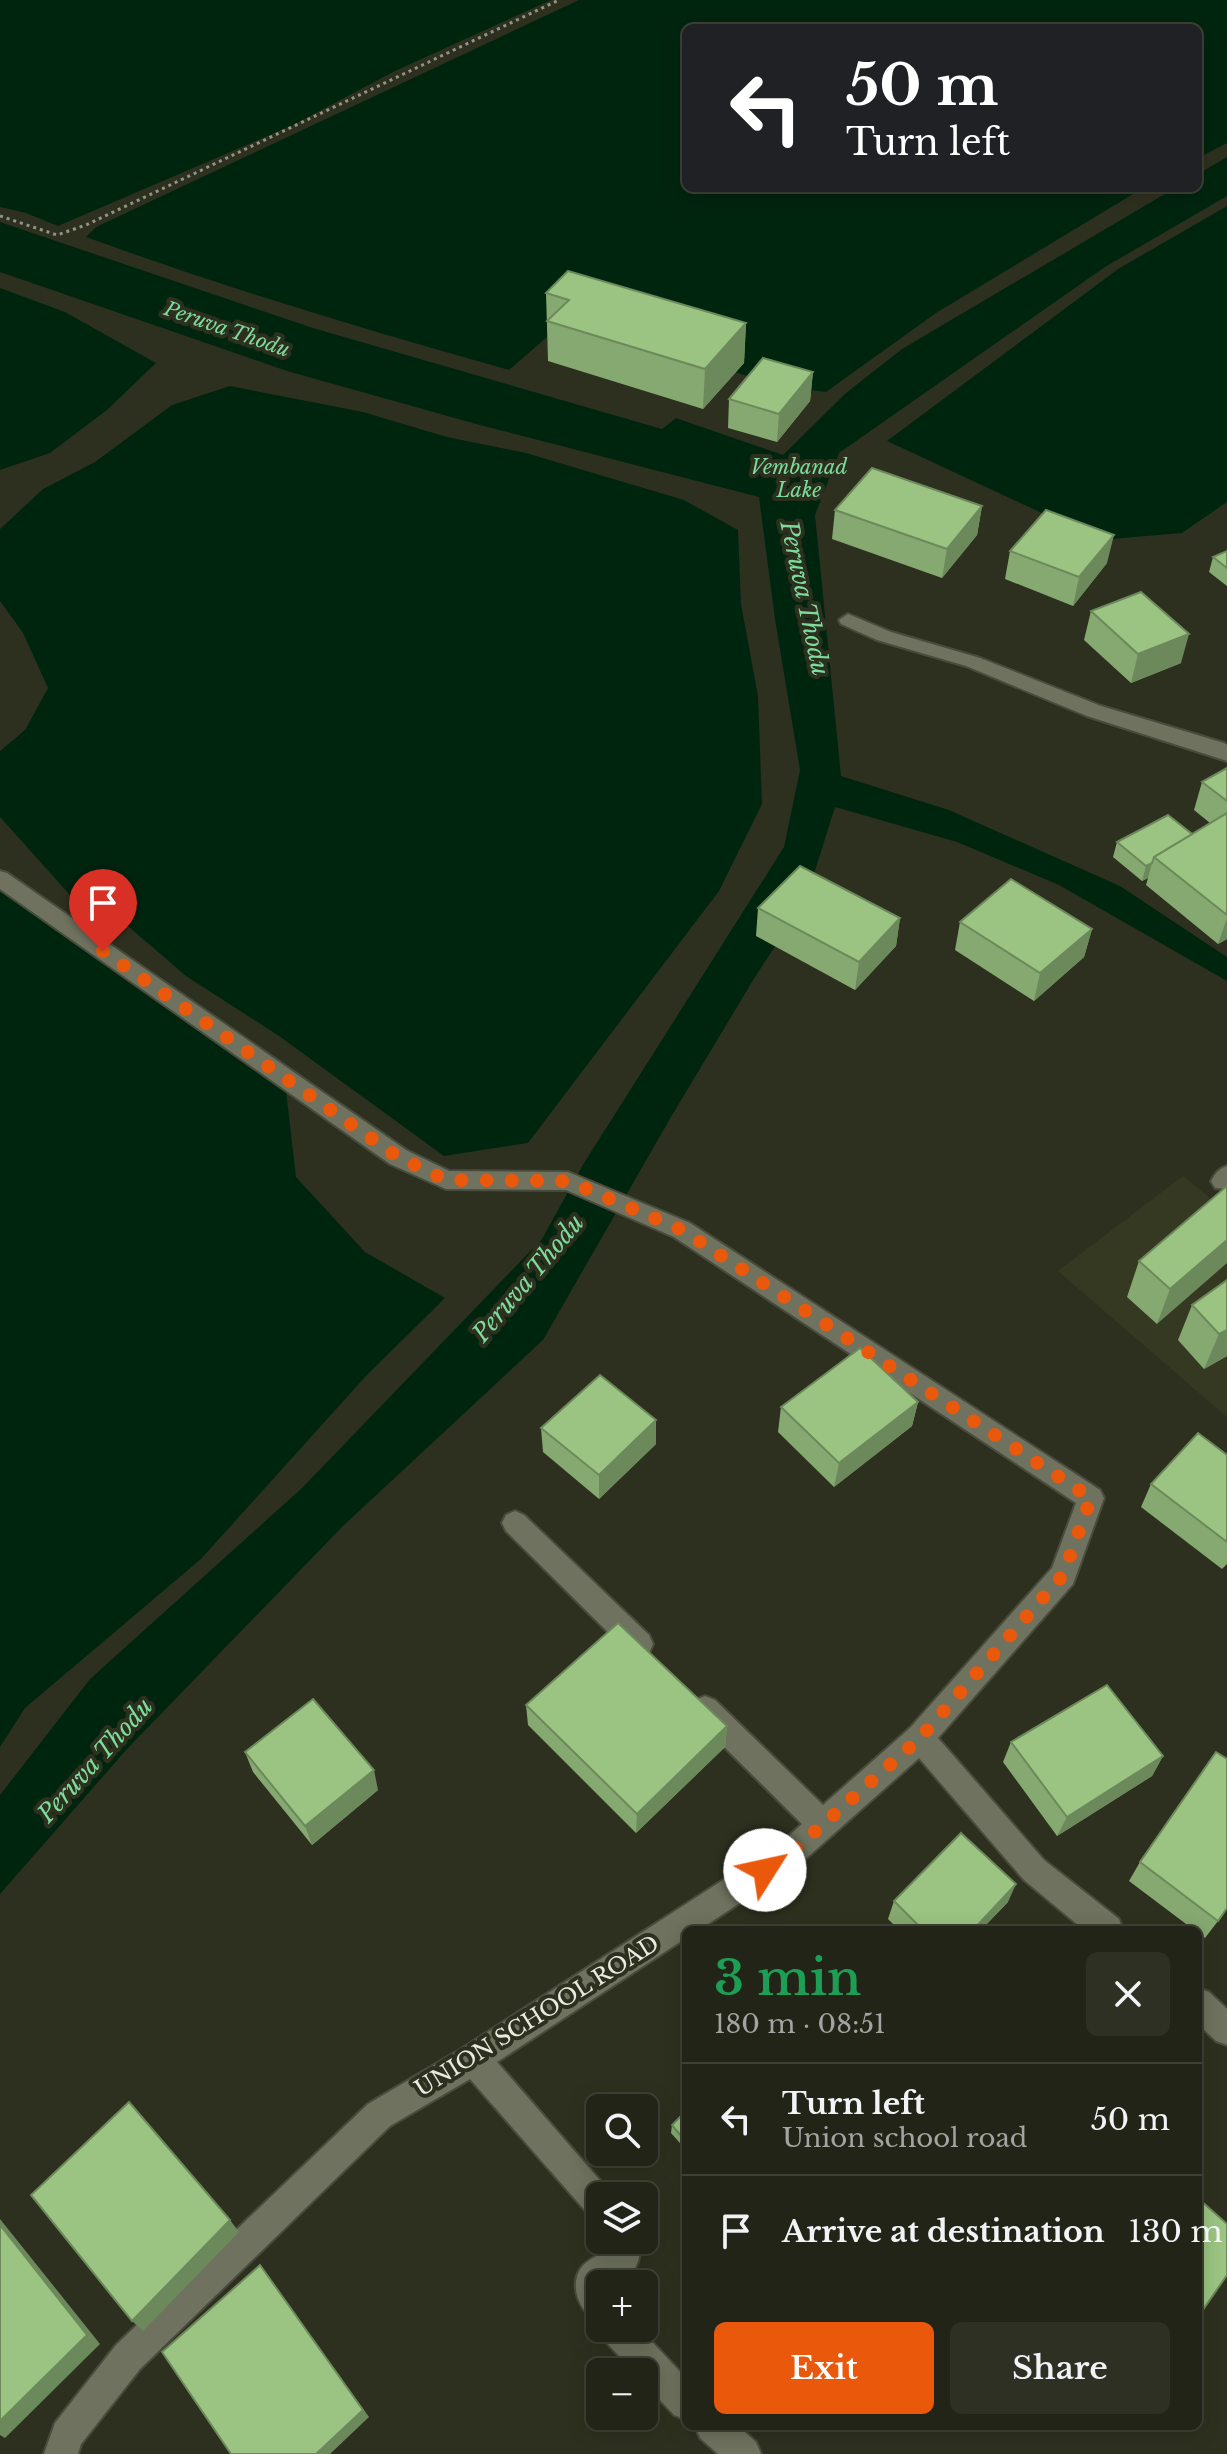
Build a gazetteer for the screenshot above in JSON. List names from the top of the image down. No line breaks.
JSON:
{"streets":{"street":["UNION SCHOOL ROAD"]},"water":["Peruva Thodu","Vembanad Lake"],"page":{"turn":["50 m","Turn left"],"heading":["3 min","180 m · 08:51"],"list":[{"name":"Turn left","note":"Union school road","value":"50 m"},{"name":"Arrive at destination","value":"130 m"}],"map_buttons":["+","−"],"buttons":["Exit","Share"]}}
